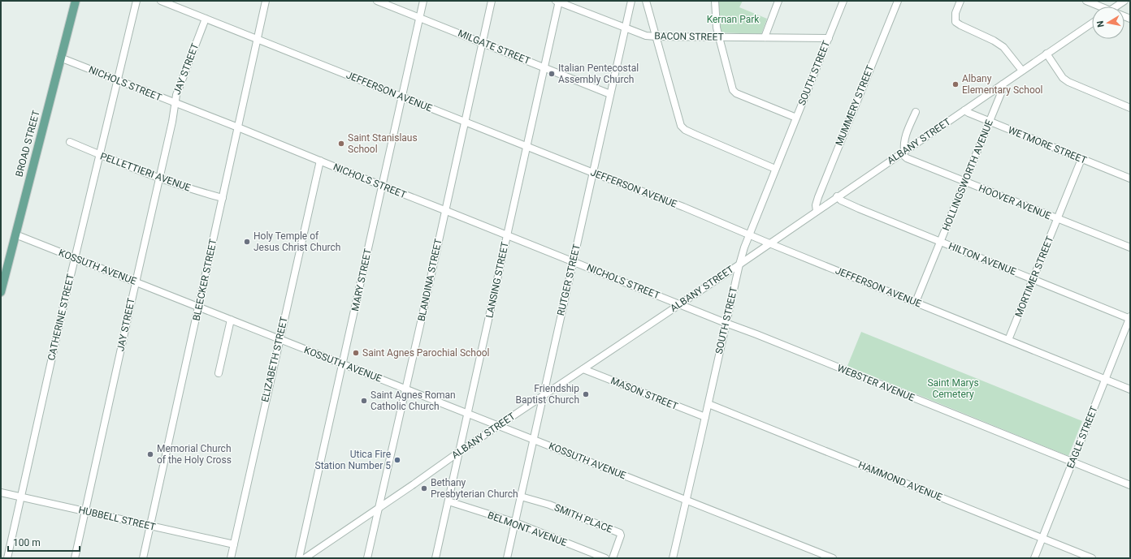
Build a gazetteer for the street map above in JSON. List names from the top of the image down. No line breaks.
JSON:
{"streets":{"main road":["BROAD STREET"],"street":["BACON STREET","MILGATE STREET","JAY STREET","SOUTH STREET","NICHOLS STREET","JEFFERSON AVENUE","MUMMERY STREET","ALBANY STREET","WETMORE STREET","PELLETTIERI AVENUE","HOLLINGSWORTH AVENUE","HOOVER AVENUE","HILTON AVENUE","KOSSUTH AVENUE","MORTIMER STREET","BLEECKER STREET","MARY STREET","BLANDINA STREET","LANSING STREET","RUTGER STREET","CATHERINE STREET","ELIZABETH STREET","WEBSTER AVENUE","MASON STREET","EAGLE STREET","HAMMOND AVENUE","HUBBELL STREET","SMITH PLACE","BELMONT AVENUE"]},"crossings":[["BACON STREET","SOUTH STREET"],["BACON STREET","LANSING STREET"],["BACON STREET","RUTGER STREET"],["MILGATE STREET","MARY STREET"],["MILGATE STREET","BLANDINA STREET"],["MILGATE STREET","LANSING STREET"],["MILGATE STREET","RUTGER STREET"],["JAY STREET","NICHOLS STREET"],["JAY STREET","JEFFERSON AVENUE"],["JAY STREET","PELLETTIERI AVENUE"],["JAY STREET","KOSSUTH AVENUE"],["JAY STREET","HUBBELL STREET"],["SOUTH STREET","JEFFERSON AVENUE"],["SOUTH STREET","ALBANY STREET"],["SOUTH STREET","KOSSUTH AVENUE"],["SOUTH STREET","WEBSTER AVENUE"],["SOUTH STREET","MASON STREET"],["SOUTH STREET","HAMMOND AVENUE"],["NICHOLS STREET","ALBANY STREET"],["NICHOLS STREET","BROAD STREET"],["NICHOLS STREET","BLEECKER STREET"],["NICHOLS STREET","MARY STREET"],["NICHOLS STREET","BLANDINA STREET"],["NICHOLS STREET","LANSING STREET"],["NICHOLS STREET","RUTGER STREET"],["NICHOLS STREET","CATHERINE STREET"],["NICHOLS STREET","ELIZABETH STREET"],["NICHOLS STREET","WEBSTER AVENUE"],["JEFFERSON AVENUE","ALBANY STREET"],["JEFFERSON AVENUE","HOLLINGSWORTH AVENUE"],["JEFFERSON AVENUE","MORTIMER STREET"],["JEFFERSON AVENUE","BLEECKER STREET"],["JEFFERSON AVENUE","MARY STREET"],["JEFFERSON AVENUE","BLANDINA STREET"],["JEFFERSON AVENUE","LANSING STREET"],["JEFFERSON AVENUE","RUTGER STREET"],["JEFFERSON AVENUE","EAGLE STREET"],["MUMMERY STREET","ALBANY STREET"],["ALBANY STREET","WETMORE STREET"],["ALBANY STREET","HOLLINGSWORTH AVENUE"],["ALBANY STREET","HOOVER AVENUE"],["ALBANY STREET","HILTON AVENUE"],["ALBANY STREET","KOSSUTH AVENUE"],["ALBANY STREET","BLANDINA STREET"],["ALBANY STREET","LANSING STREET"],["ALBANY STREET","RUTGER STREET"],["ALBANY STREET","WEBSTER AVENUE"],["ALBANY STREET","MASON STREET"],["BROAD STREET","KOSSUTH AVENUE"],["WETMORE STREET","HOLLINGSWORTH AVENUE"],["WETMORE STREET","MORTIMER STREET"],["PELLETTIERI AVENUE","BLEECKER STREET"],["PELLETTIERI AVENUE","CATHERINE STREET"],["HOLLINGSWORTH AVENUE","HOOVER AVENUE"],["HOLLINGSWORTH AVENUE","HILTON AVENUE"],["HOOVER AVENUE","MORTIMER STREET"],["HILTON AVENUE","MORTIMER STREET"],["HILTON AVENUE","EAGLE STREET"],["KOSSUTH AVENUE","BLEECKER STREET"],["KOSSUTH AVENUE","MARY STREET"],["KOSSUTH AVENUE","BLANDINA STREET"],["KOSSUTH AVENUE","LANSING STREET"],["KOSSUTH AVENUE","RUTGER STREET"],["KOSSUTH AVENUE","CATHERINE STREET"],["KOSSUTH AVENUE","ELIZABETH STREET"],["BLEECKER STREET","HUBBELL STREET"],["LANSING STREET","BELMONT AVENUE"],["RUTGER STREET","SMITH PLACE"],["RUTGER STREET","BELMONT AVENUE"],["CATHERINE STREET","HUBBELL STREET"],["ELIZABETH STREET","HUBBELL STREET"],["WEBSTER AVENUE","EAGLE STREET"],["EAGLE STREET","HAMMOND AVENUE"]],"parks":["Kernan Park","Saint Marys Cemetery"],"places":["Italian Pentecostal Assembly Church","Albany Elementary School","Saint Stanislaus School","Holy Temple of Jesus Christ Church","Saint Agnes Parochial School","Friendship Baptist Church","Saint Agnes Roman Catholic Church","Memorial Church of the Holy Cross","Utica Fire Station Number 5","Bethany Presbyterian Church"],"scale_bar":"100 m","north":"left"}
